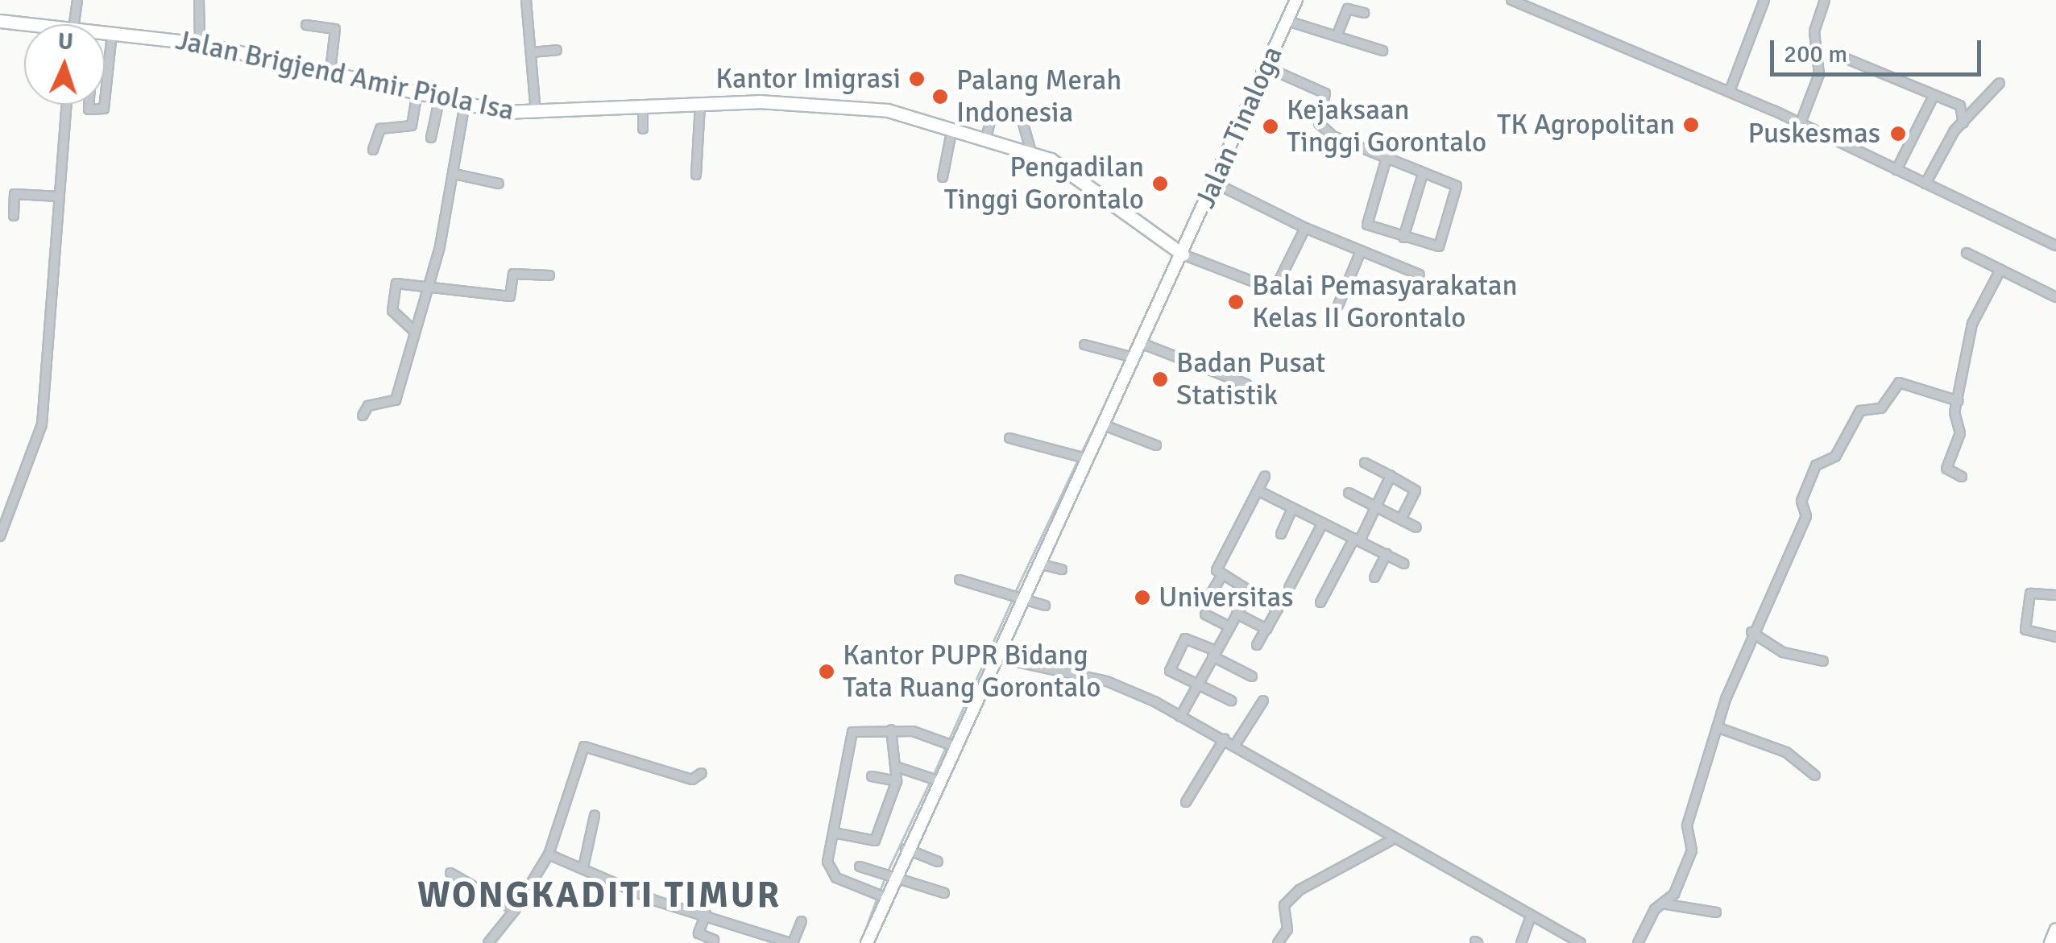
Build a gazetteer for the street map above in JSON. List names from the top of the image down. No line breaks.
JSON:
{"streets":{"main road":["Jalan Brigjend Amir Piola Isa"],"street":["Jalan Tinaloga"]},"crossings":[["Jalan Brigjend Amir Piola Isa","Jalan Tinaloga"]],"districts":["WONGKADITI TIMUR"],"places":["Kantor Imigrasi","Palang Merah Indonesia","TK Agropolitan","Kejaksaan Tinggi Gorontalo","Puskesmas","Pengadilan Tinggi Gorontalo","Balai Pemasyarakatan Kelas II Gorontalo","Badan Pusat Statistik","Universitas","Kantor PUPR Bidang Tata Ruang Gorontalo"],"scale_bar":"200 m","north":"top"}
